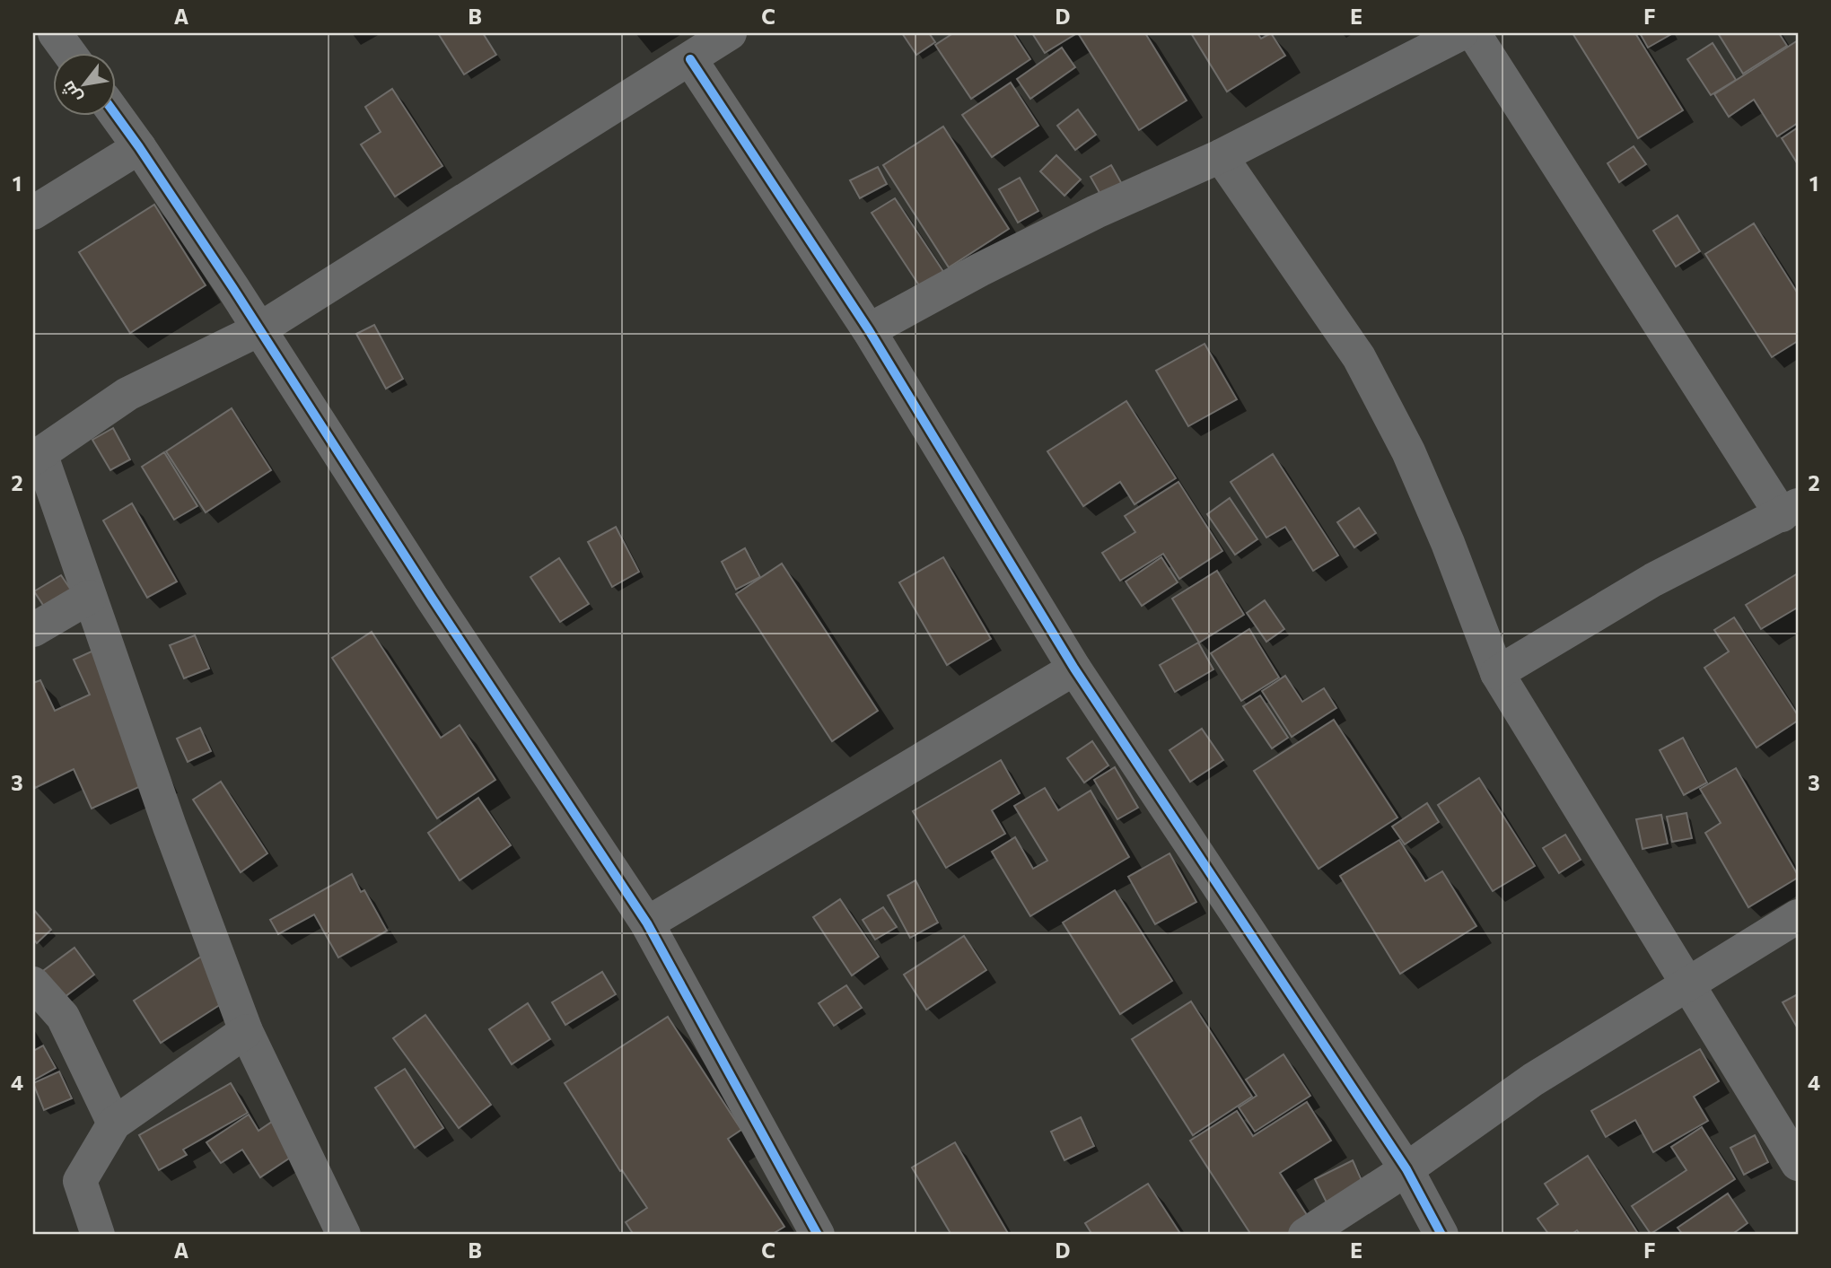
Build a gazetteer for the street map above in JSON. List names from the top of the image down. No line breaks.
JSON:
{"north":"bottom left","grid":{"columns":["A","B","C","D","E","F"],"rows":["1","2","3","4"]}}
